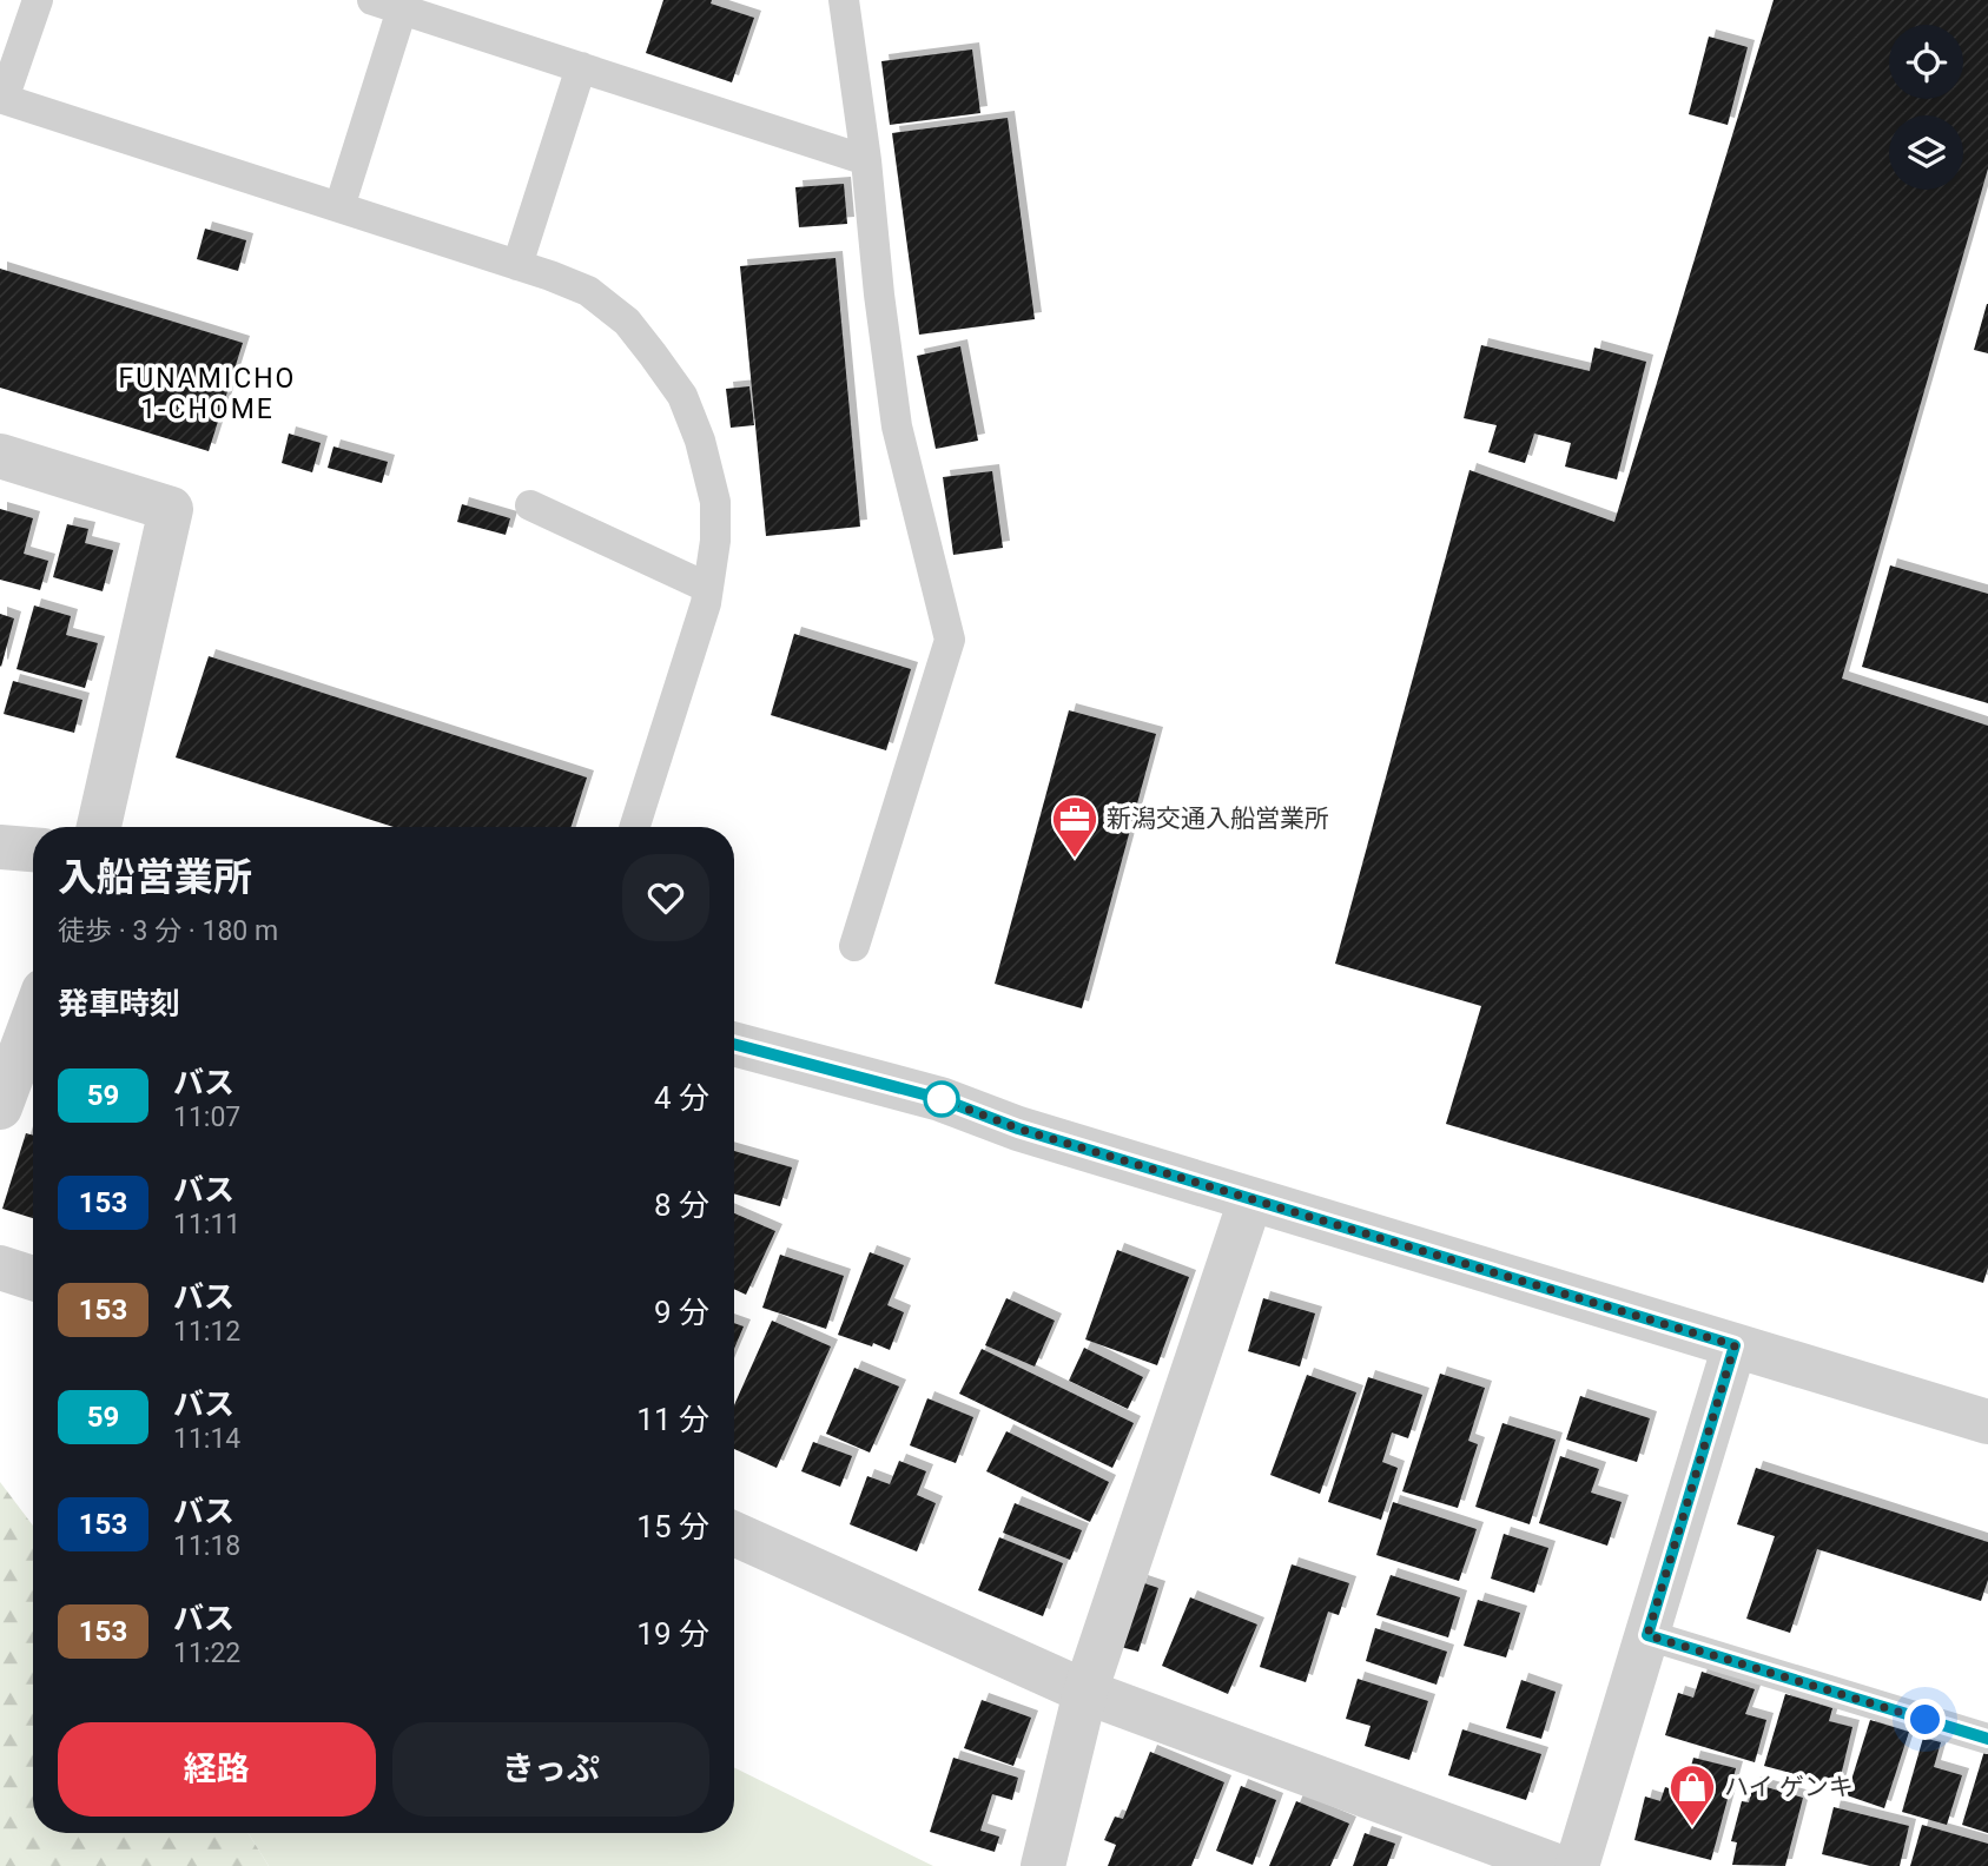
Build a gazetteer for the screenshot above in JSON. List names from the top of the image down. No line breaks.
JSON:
{"districts":["FUNAMICHO 1-CHOME"],"places":{"office":["新潟交通入船営業所"],"shop":["ハイ ゲンキ"]},"lines":["bus line 59"],"page":{"heading":[["入船営業所","徒歩 · 3 分 · 180 m"],"発車時刻"],"list":[{"mark":"59","name":"バス","note":"11:07","value":"4 分"},{"mark":"153","name":"バス","note":"11:11","value":"8 分"},{"mark":"153","name":"バス","note":"11:12","value":"9 分"},{"mark":"59","name":"バス","note":"11:14","value":"11 分"},{"mark":"153","name":"バス","note":"11:18","value":"15 分"},{"mark":"153","name":"バス","note":"11:22","value":"19 分"}],"buttons":["経路","きっぷ"]}}
